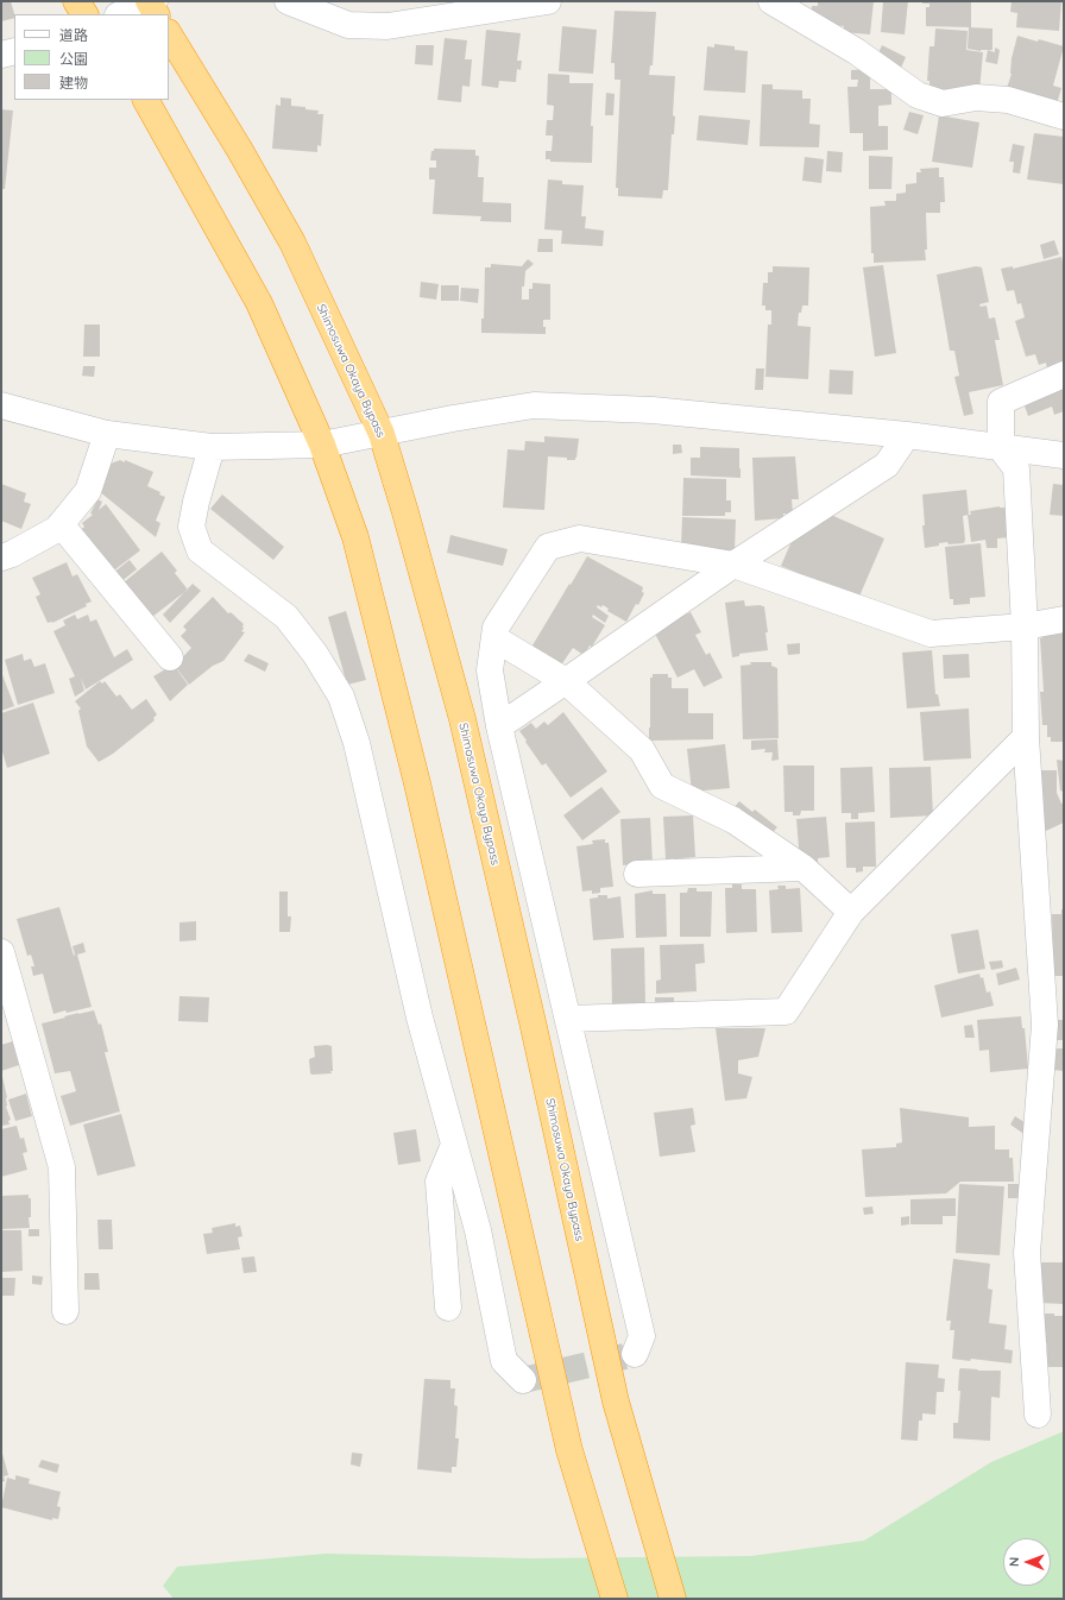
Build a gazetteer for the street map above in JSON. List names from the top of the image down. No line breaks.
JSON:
{"streets":{"highway":["Shimosuwa Okaya Bypass"]},"legend":["道路","公園","建物"],"north":"left"}
